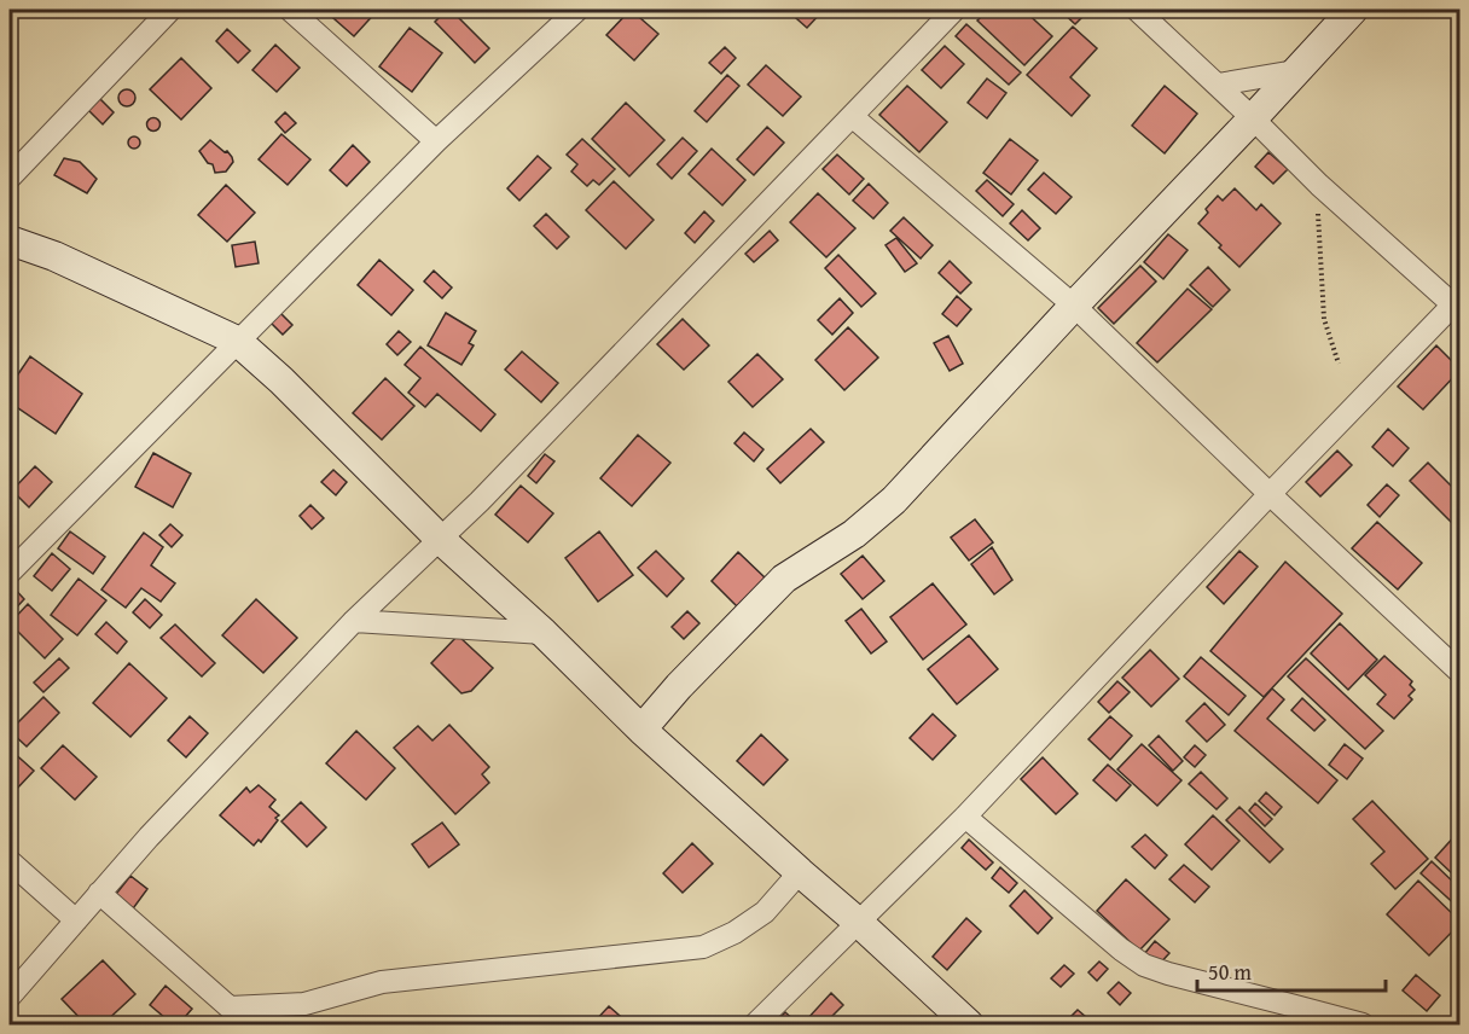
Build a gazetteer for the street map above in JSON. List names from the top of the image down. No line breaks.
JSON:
{"scale_bar":"50 m"}
